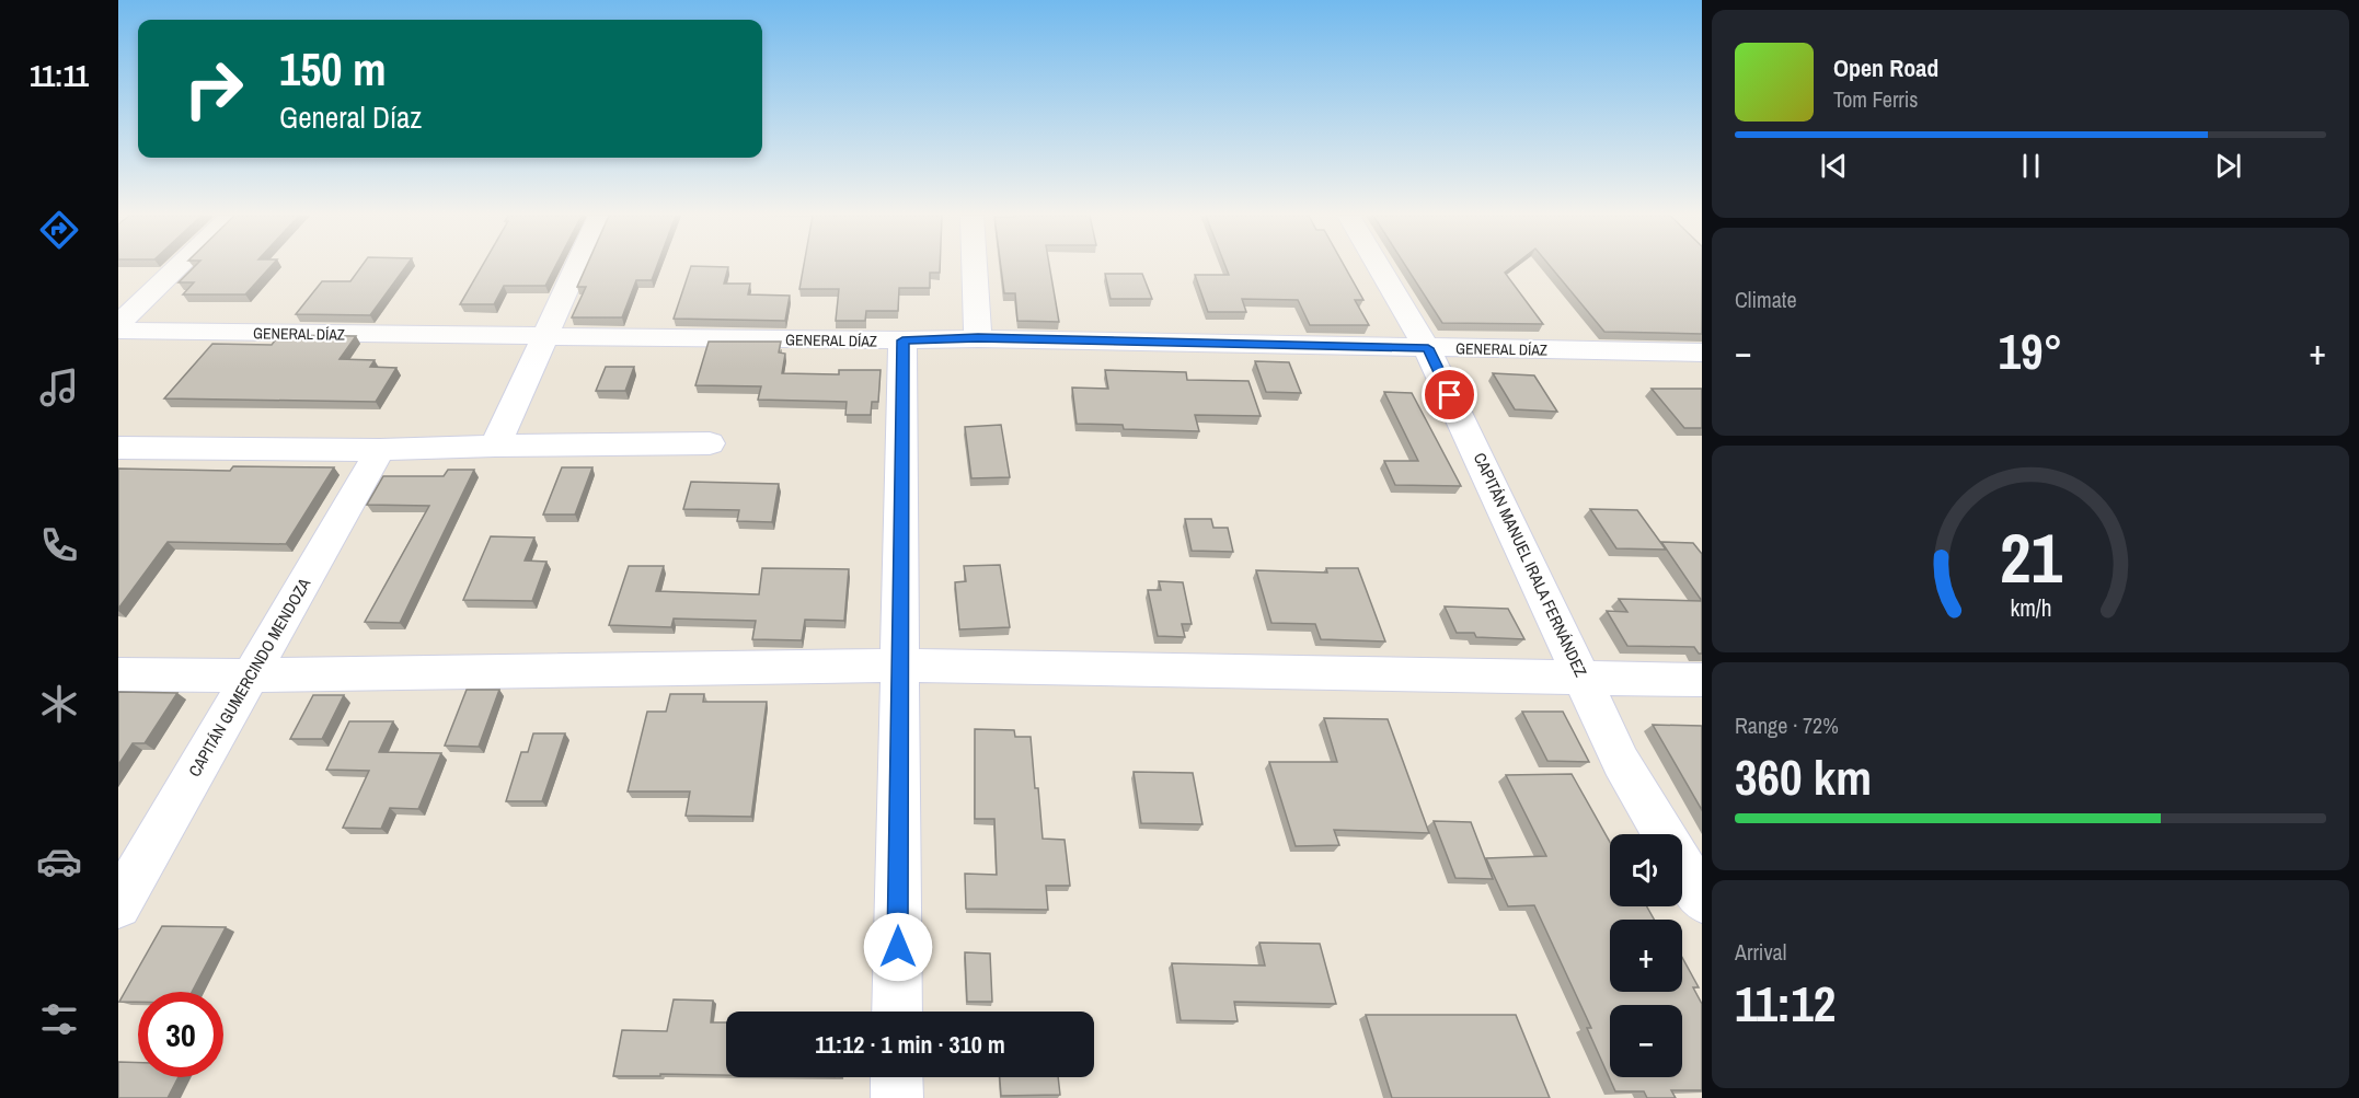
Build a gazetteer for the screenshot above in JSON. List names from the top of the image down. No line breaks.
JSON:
{"streets":{"street":["GENERAL DÍAZ","CAPITÁN MANUEL IRALA FERNÁNDEZ","CAPITÁN GUMERCINDO MENDOZA"]},"crossings":[["GENERAL DÍAZ","CAPITÁN MANUEL IRALA FERNÁNDEZ"]],"page":{"tabs":"11:11","turn":["150 m","General Díaz"],"song":["Open Road","Tom Ferris"],"tile":["Climate",["Range · 72%","360 km"],["Arrival","11:12"]],"heat":["−","19°","+"],"map_buttons":["+","−"],"limit":"30","trip":"11:12 · 1 min · 310 m","gauge":["21","km/h"]}}
